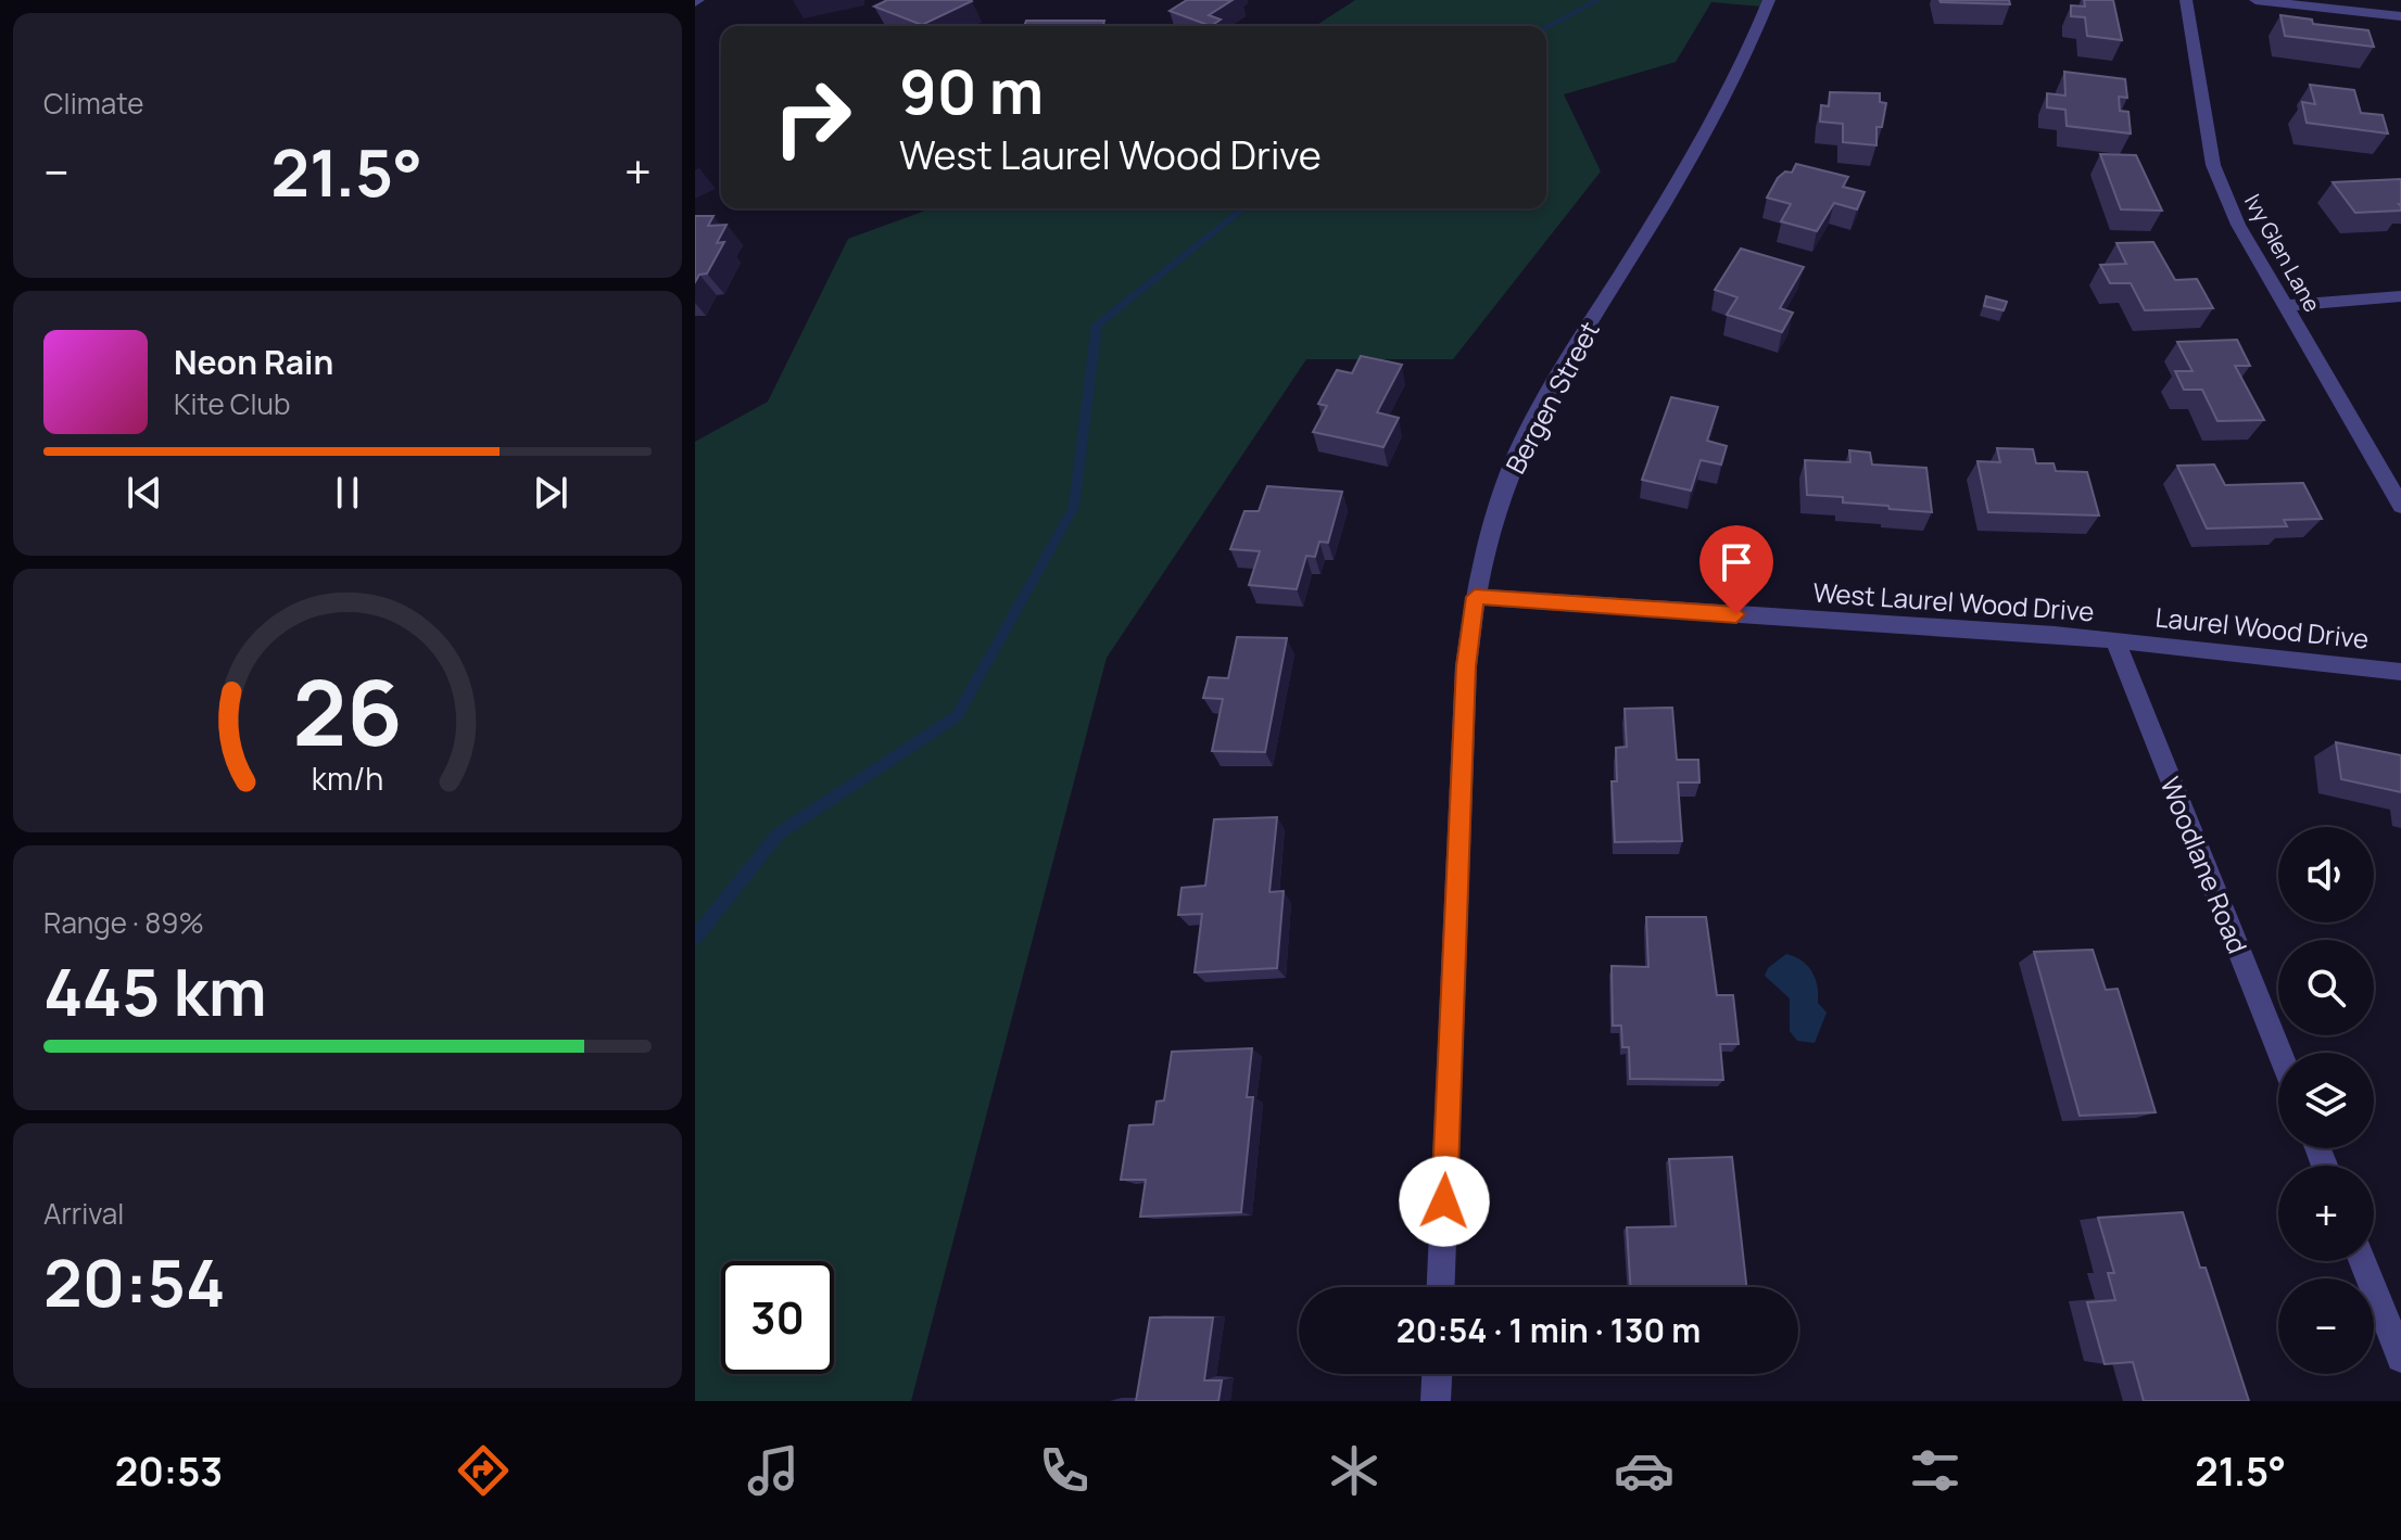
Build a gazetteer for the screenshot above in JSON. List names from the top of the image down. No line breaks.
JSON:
{"streets":{"street":["Ivy Glen Lane","Bergen Street","West Laurel Wood Drive","Laurel Wood Drive","Woodlane Road"]},"crossings":[["Bergen Street","West Laurel Wood Drive"],["West Laurel Wood Drive","Laurel Wood Drive"],["West Laurel Wood Drive","Woodlane Road"],["Laurel Wood Drive","Woodlane Road"]],"page":{"tile":["Climate",["Range · 89%","445 km"],["Arrival","20:54"]],"turn":["90 m","West Laurel Wood Drive"],"heat":["−","21.5°","+"],"song":["Neon Rain","Kite Club"],"map_buttons":["+","−"],"limit":"30","trip":"20:54 · 1 min · 130 m","tabs":["20:53","21.5°"],"gauge":["26","km/h"]}}
